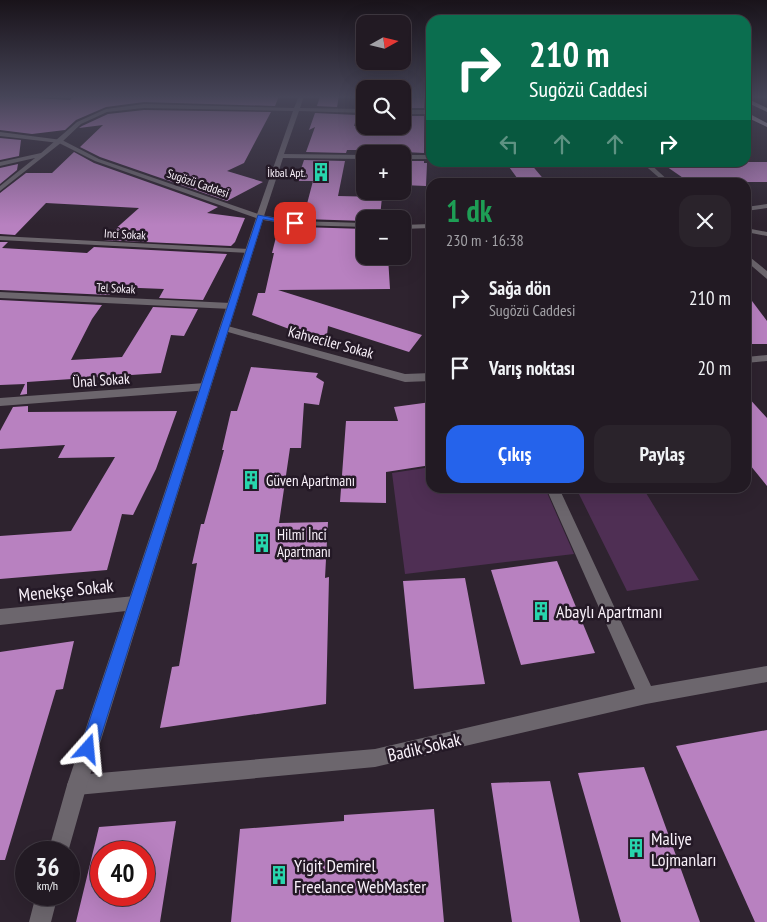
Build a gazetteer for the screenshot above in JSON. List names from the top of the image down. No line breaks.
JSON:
{"streets":{"street":["Sugözü Caddesi","Inci Sokak","Tel Sokak","Kahveciler Sokak","Ünal Sokak","Menekşe Sokak","Badik Sokak"]},"places":{"building":["İkbal Apt.","Güven Apartmanı","Hilmi İnci Apartmanı","Abaylı Apartmanı","Maliye Lojmanları","Yigit Demirel Freelance WebMaster"]},"north":"right","page":{"map_buttons":["+","−"],"turn":["210 m","Sugözü Caddesi"],"heading":["1 dk","230 m · 16:38"],"list":[{"name":"Sağa dön","note":"Sugözü Caddesi","value":"210 m"},{"name":"Varış noktası","value":"20 m"}],"buttons":["Çıkış","Paylaş"],"speed":"36 km/h","limit":"40"}}
